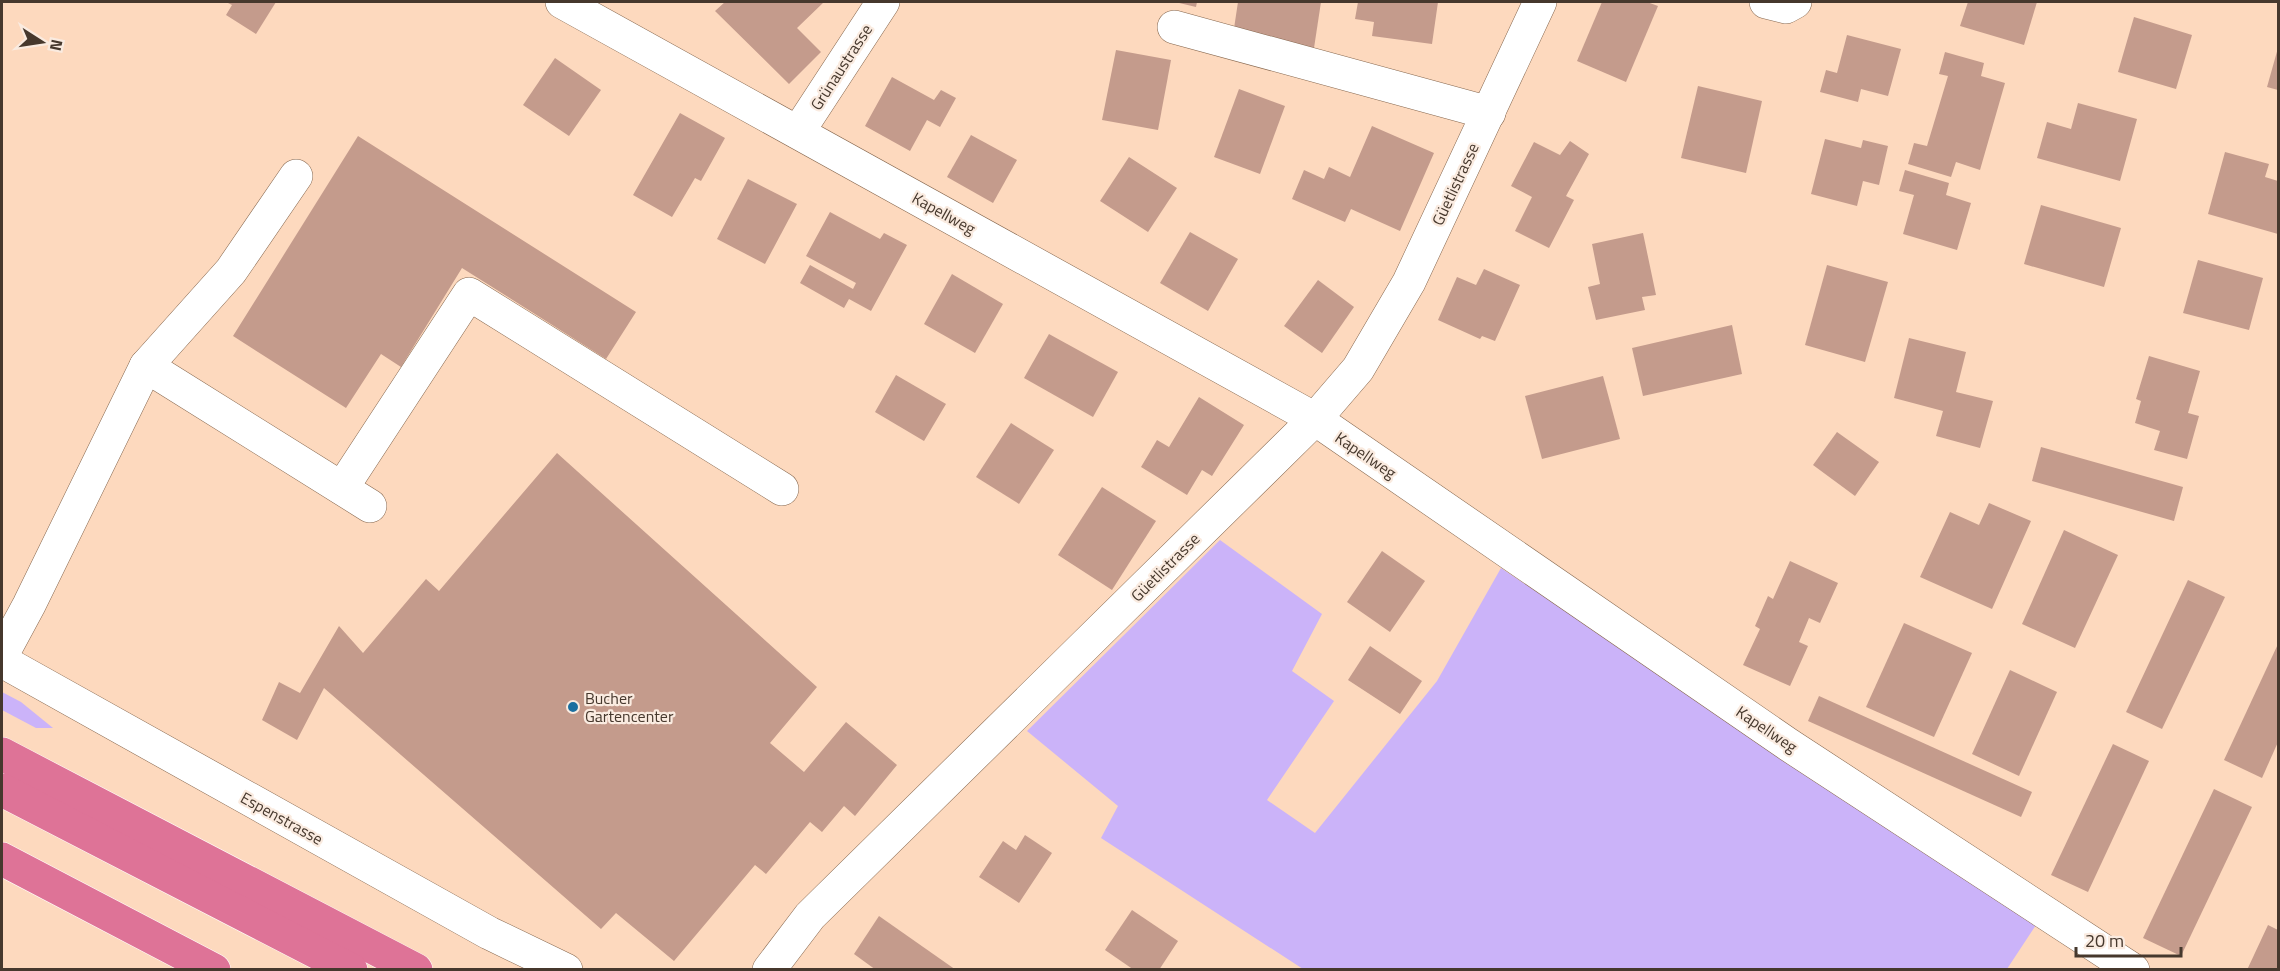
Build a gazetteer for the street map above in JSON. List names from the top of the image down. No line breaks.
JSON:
{"streets":{"street":["Grünaustrasse","Güetlistrasse","Kapellweg","Espenstrasse"]},"crossings":[["Grünaustrasse","Kapellweg"],["Güetlistrasse","Kapellweg"]],"places":["Bucher Gartencenter"],"scale_bar":"20 m","north":"right"}
